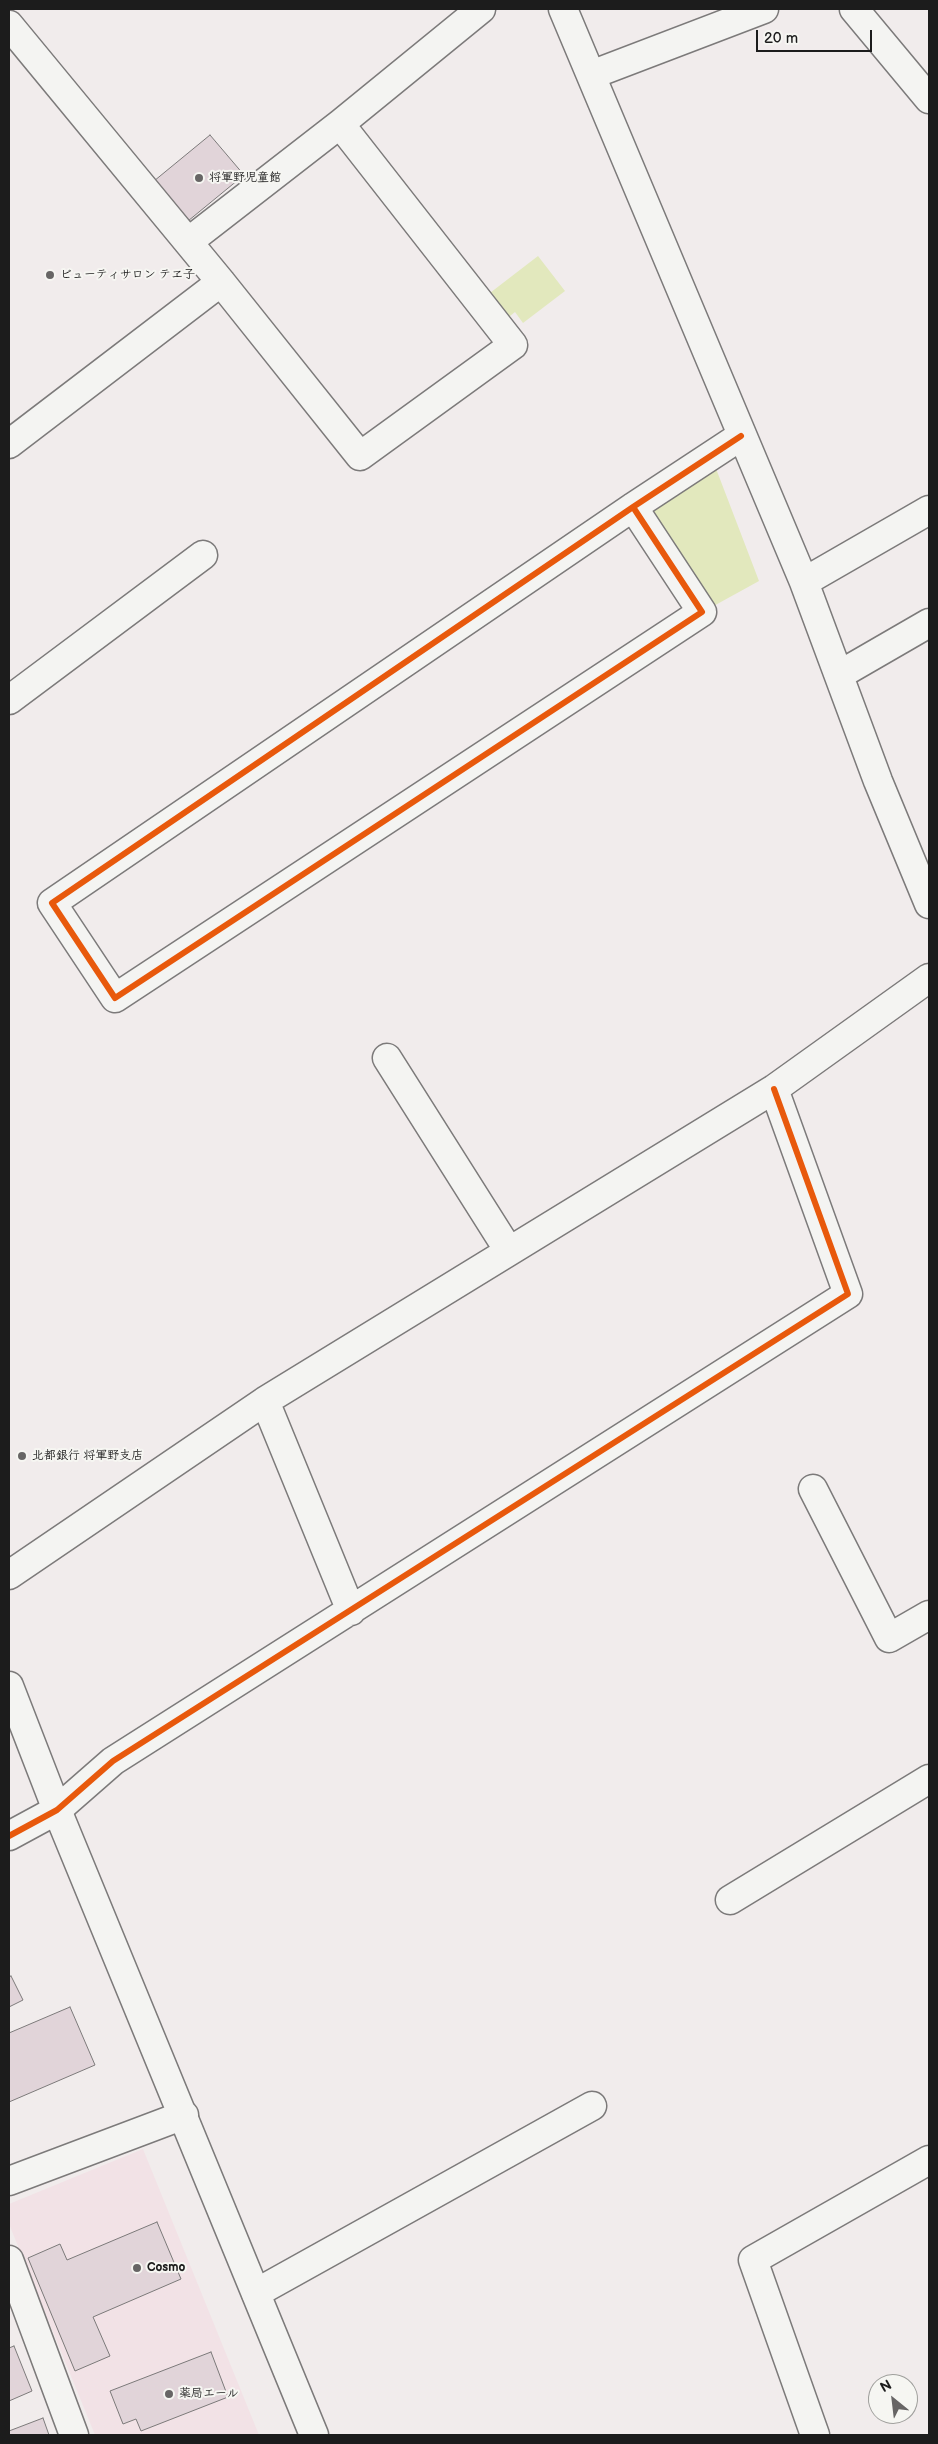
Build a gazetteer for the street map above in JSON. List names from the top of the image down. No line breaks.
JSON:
{"places":["将軍野児童館","ビューティサロン テヱ子","北都銀行 将軍野支店","Cosmo","薬局エール"],"scale_bar":"20 m","north":"top left"}
